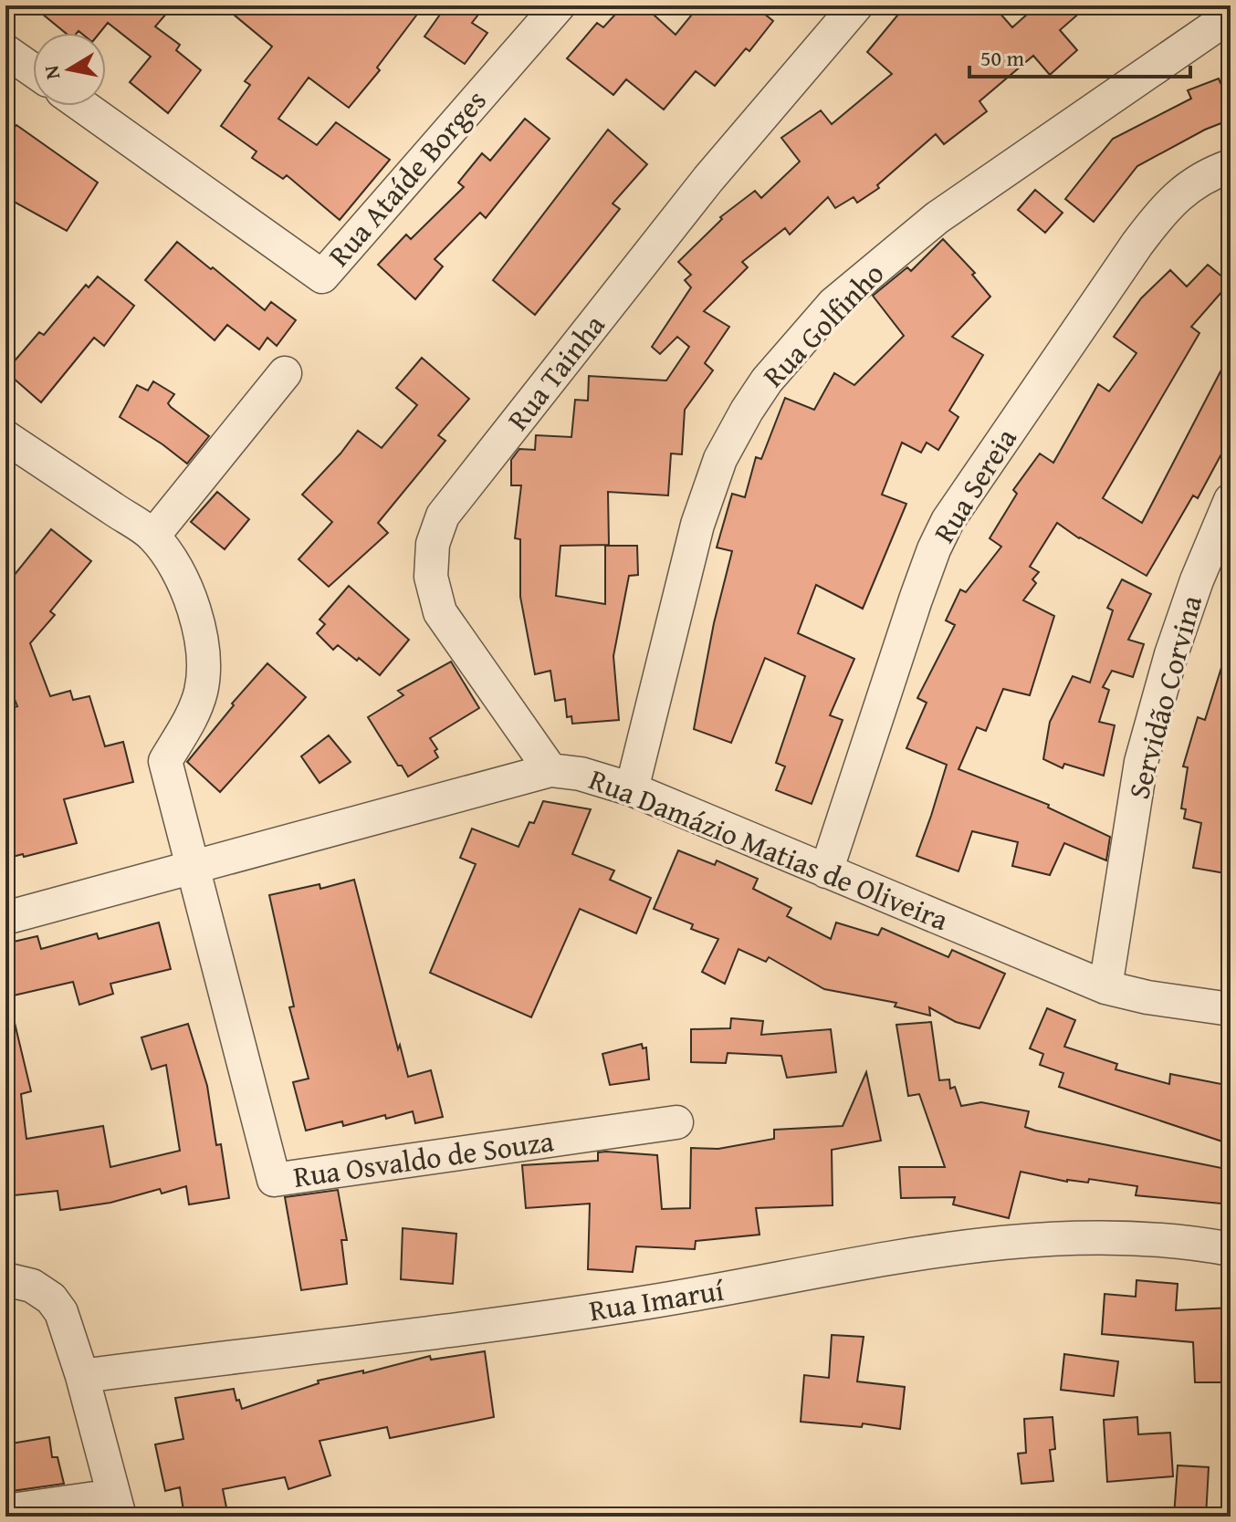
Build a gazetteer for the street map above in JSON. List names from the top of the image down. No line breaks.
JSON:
{"streets":{"street":["Rua Ataíde Borges","Rua Golfinho","Rua Tainha","Rua Sereia","Servidão Corvina","Rua Damázio Matias de Oliveira","Rua Osvaldo de Souza","Rua Imaruí"]},"crossings":[["Rua Golfinho","Rua Damázio Matias de Oliveira"],["Rua Tainha","Rua Damázio Matias de Oliveira"],["Rua Sereia","Rua Damázio Matias de Oliveira"],["Servidão Corvina","Rua Damázio Matias de Oliveira"],["Rua Damázio Matias de Oliveira","Rua Osvaldo de Souza"]],"scale_bar":"50 m","north":"left"}
